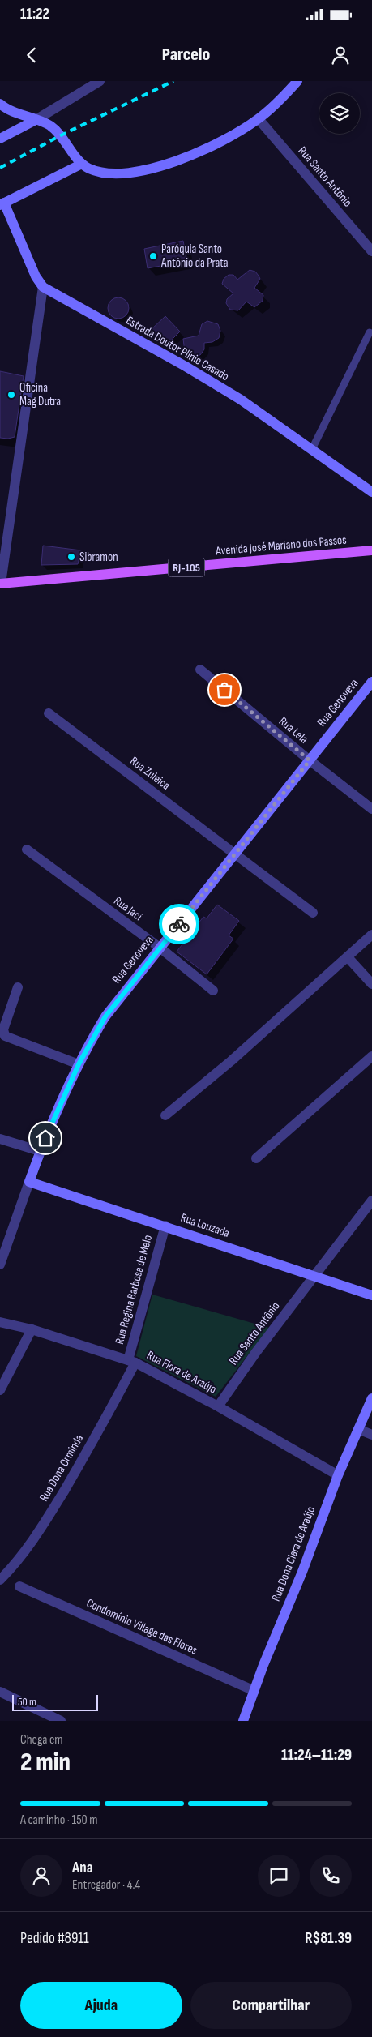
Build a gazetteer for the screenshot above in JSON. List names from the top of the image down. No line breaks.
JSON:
{"streets":{"main road":["Avenida José Mariano dos Passos","RJ-105"],"street":["Rua Santo Antônio","Estrada Doutor Plínio Casado","Rua Genoveva","Rua Lela","Rua Zuleica","Rua Jaci","Rua Louzada","Rua Regina Barbosa de Melo","Rua Flora de Araújo","Rua Dona Orminda","Rua Dona Clara de Araújo","Condomínio Village das Flores"]},"crossings":[["Rua Santo Antônio","Rua Louzada"],["Rua Santo Antônio","Rua Flora de Araújo"],["Rua Genoveva","Rua Lela"],["Rua Genoveva","Rua Zuleica"],["Rua Genoveva","Rua Jaci"],["Rua Genoveva","Rua Louzada"],["Rua Louzada","Rua Regina Barbosa de Melo"],["Rua Regina Barbosa de Melo","Rua Flora de Araújo"],["Rua Regina Barbosa de Melo","Rua Dona Orminda"],["Rua Flora de Araújo","Rua Dona Orminda"],["Rua Flora de Araújo","Rua Dona Clara de Araújo"],["Rua Dona Clara de Araújo","Condomínio Village das Flores"]],"places":["Paróquia Santo Antônio da Prata","Oficina Mag Dutra","Sibramon"],"scale_bar":"50 m","page":{"status":"11:22","header":"Parcelo","scale":"50 m","heading":["2 min","Chega em","11:24–11:29"],"panel":["Ana","Entregador · 4.4","Pedido #8911","R$81.39"],"bar":"A caminho · 150 m","buttons":["Ajuda","Compartilhar"]}}
